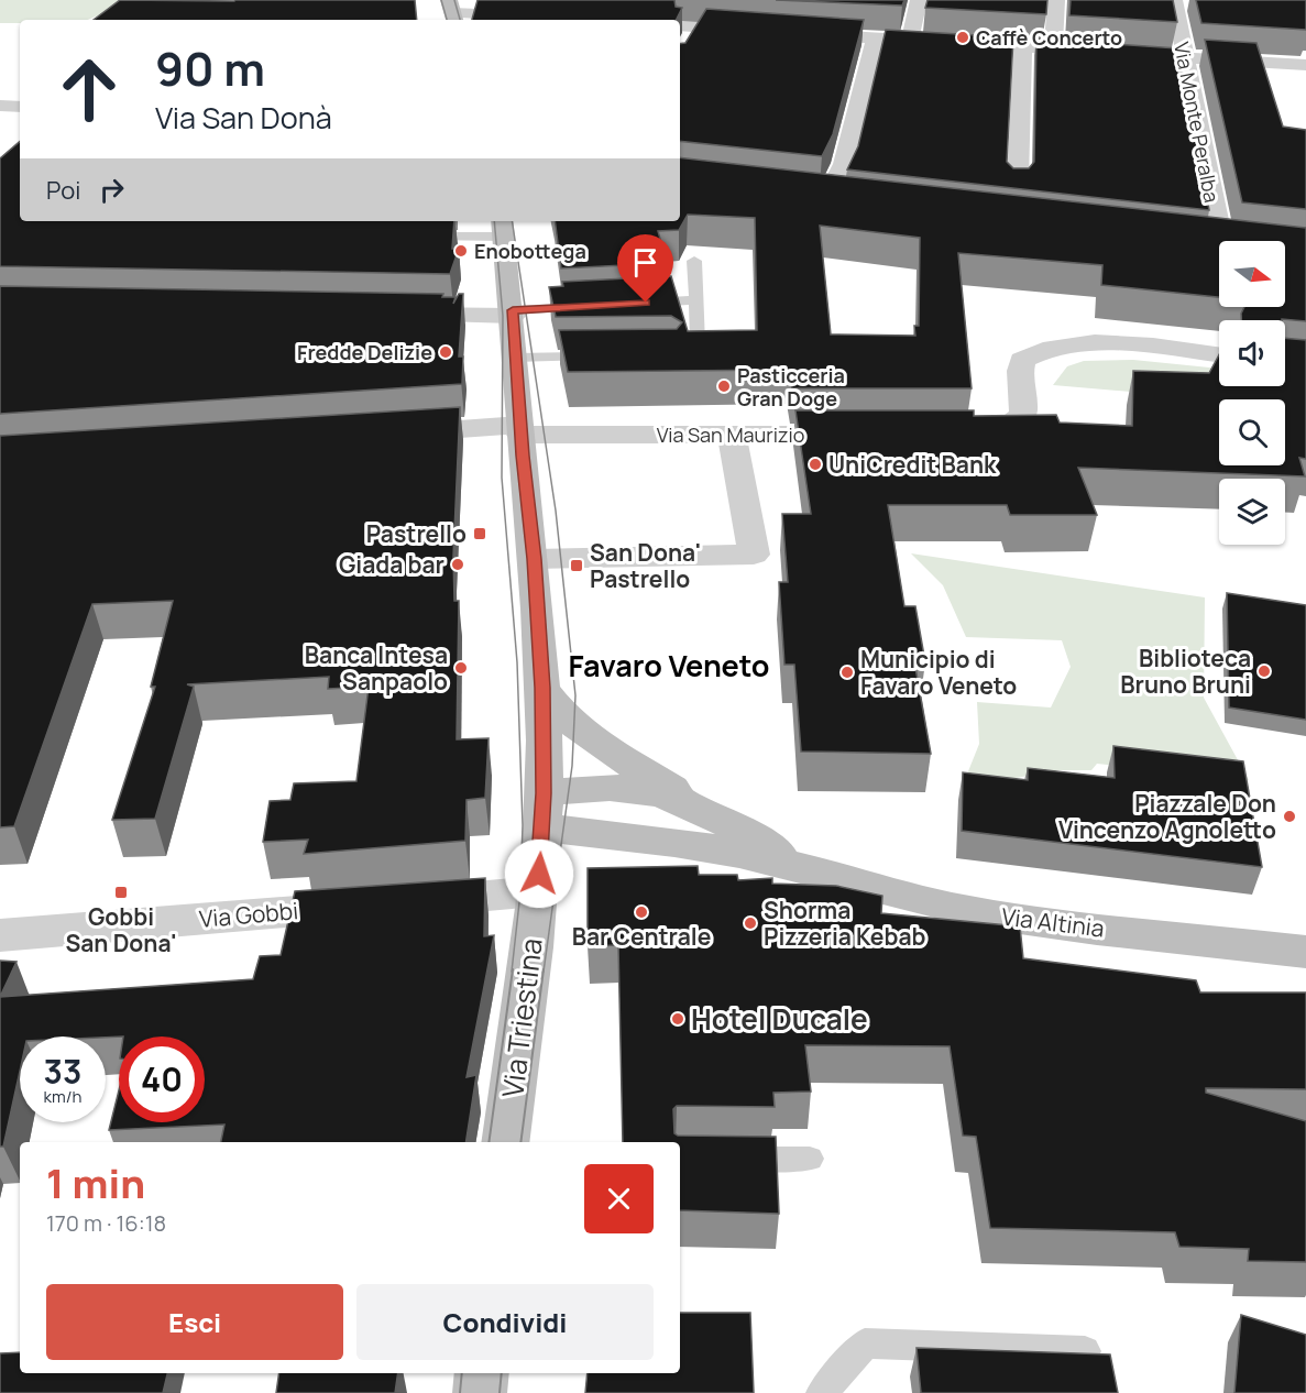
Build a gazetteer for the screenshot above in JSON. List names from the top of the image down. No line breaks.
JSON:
{"streets":{"main road":["Via Altinia","Via Triestina"],"street":["Via Monte Peralba","Via San Maurizio","Via Gobbi"]},"crossings":[["Via San Maurizio","Via Triestina"],["Via Gobbi","Via Triestina"]],"districts":["Favaro Veneto"],"places":{"other":["Caffè Concerto","Enobottega","Fredde Delizie","Pasticceria Gran Doge","UniCredit Bank","Giada bar","Banca Intesa Sanpaolo","Biblioteca Bruno Bruni","Municipio di Favaro Veneto","Piazzale Don Vincenzo Agnoletto","Bar Centrale","Shorma Pizzeria Kebab","Hotel Ducale"],"transit":["Pastrello","San Dona' Pastrello","Gobbi San Dona'"]},"north":"right","page":{"turn":["90 m","Via San Donà"],"then":"Poi","speed":"33 km/h","limit":"40","heading":["1 min","170 m · 16:18"],"buttons":["Esci","Condividi"]}}
